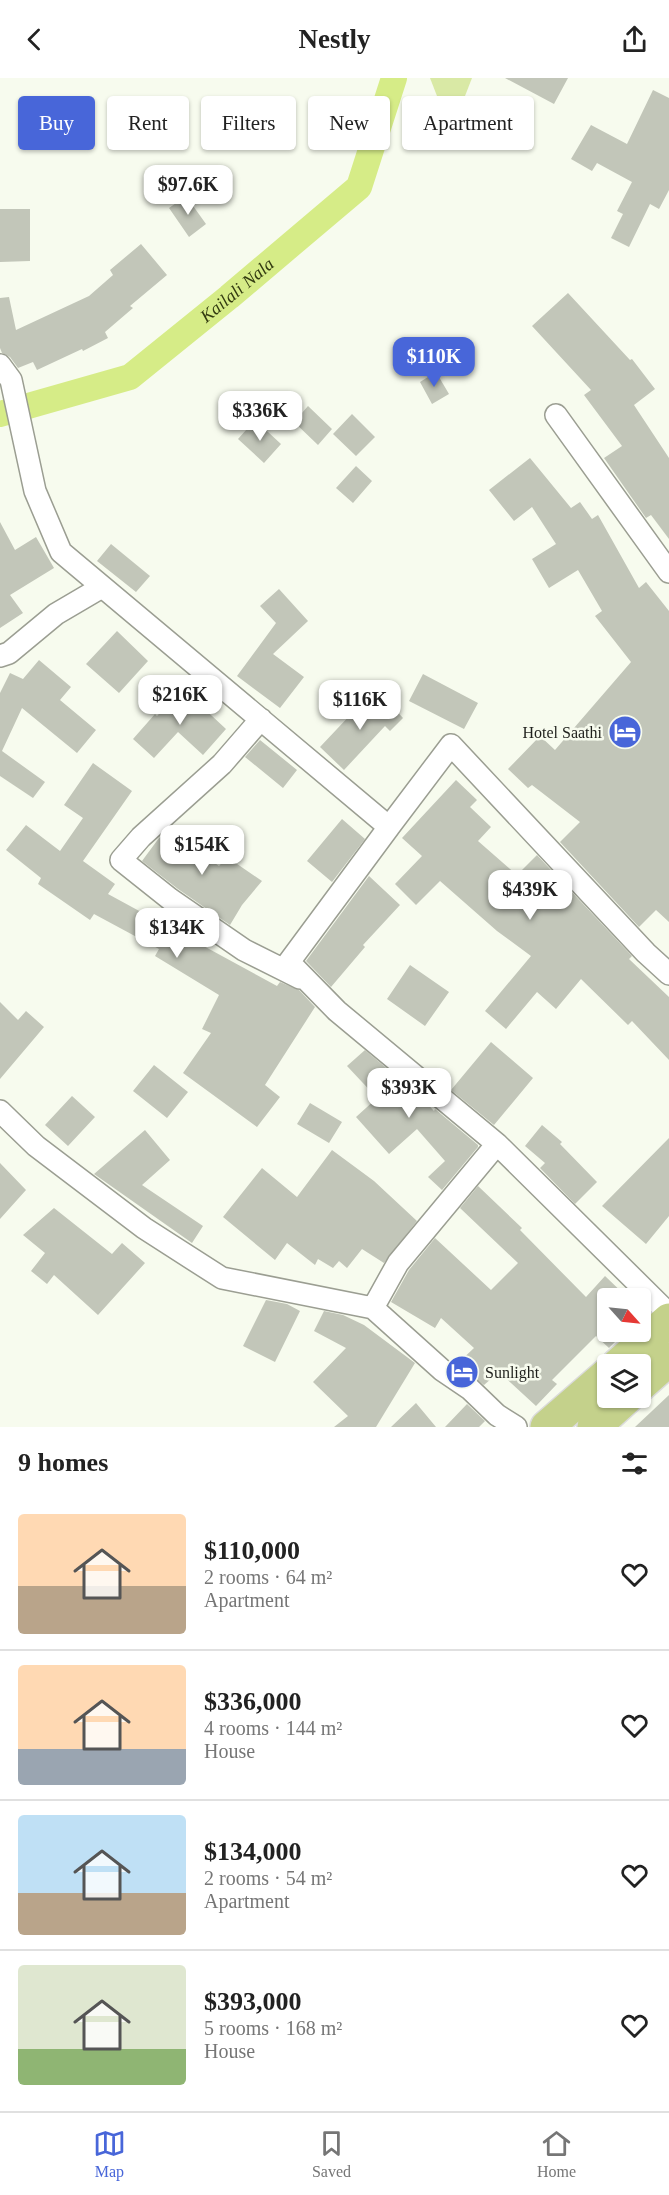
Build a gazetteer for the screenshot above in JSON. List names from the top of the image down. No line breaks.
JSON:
{"water":["Kailali Nala"],"places":{"hotel":["Hotel Saathi","Sunlight"]},"north":"bottom right","page":{"header":"Nestly","chip":["Buy","Rent","Filters","New","Apartment"],"price":["$97.6K","$110K","$336K","$216K","$116K","$154K","$439K","$134K","$393K"],"heading":"9 homes","list":[{"name":"$110,000","note":"2 rooms · 64 m² · Apartment"},{"name":"$336,000","note":"4 rooms · 144 m² · House"},{"name":"$134,000","note":"2 rooms · 54 m² · Apartment"},{"name":"$393,000","note":"5 rooms · 168 m² · House"}],"tabs":["Map","Saved","Home"]}}
